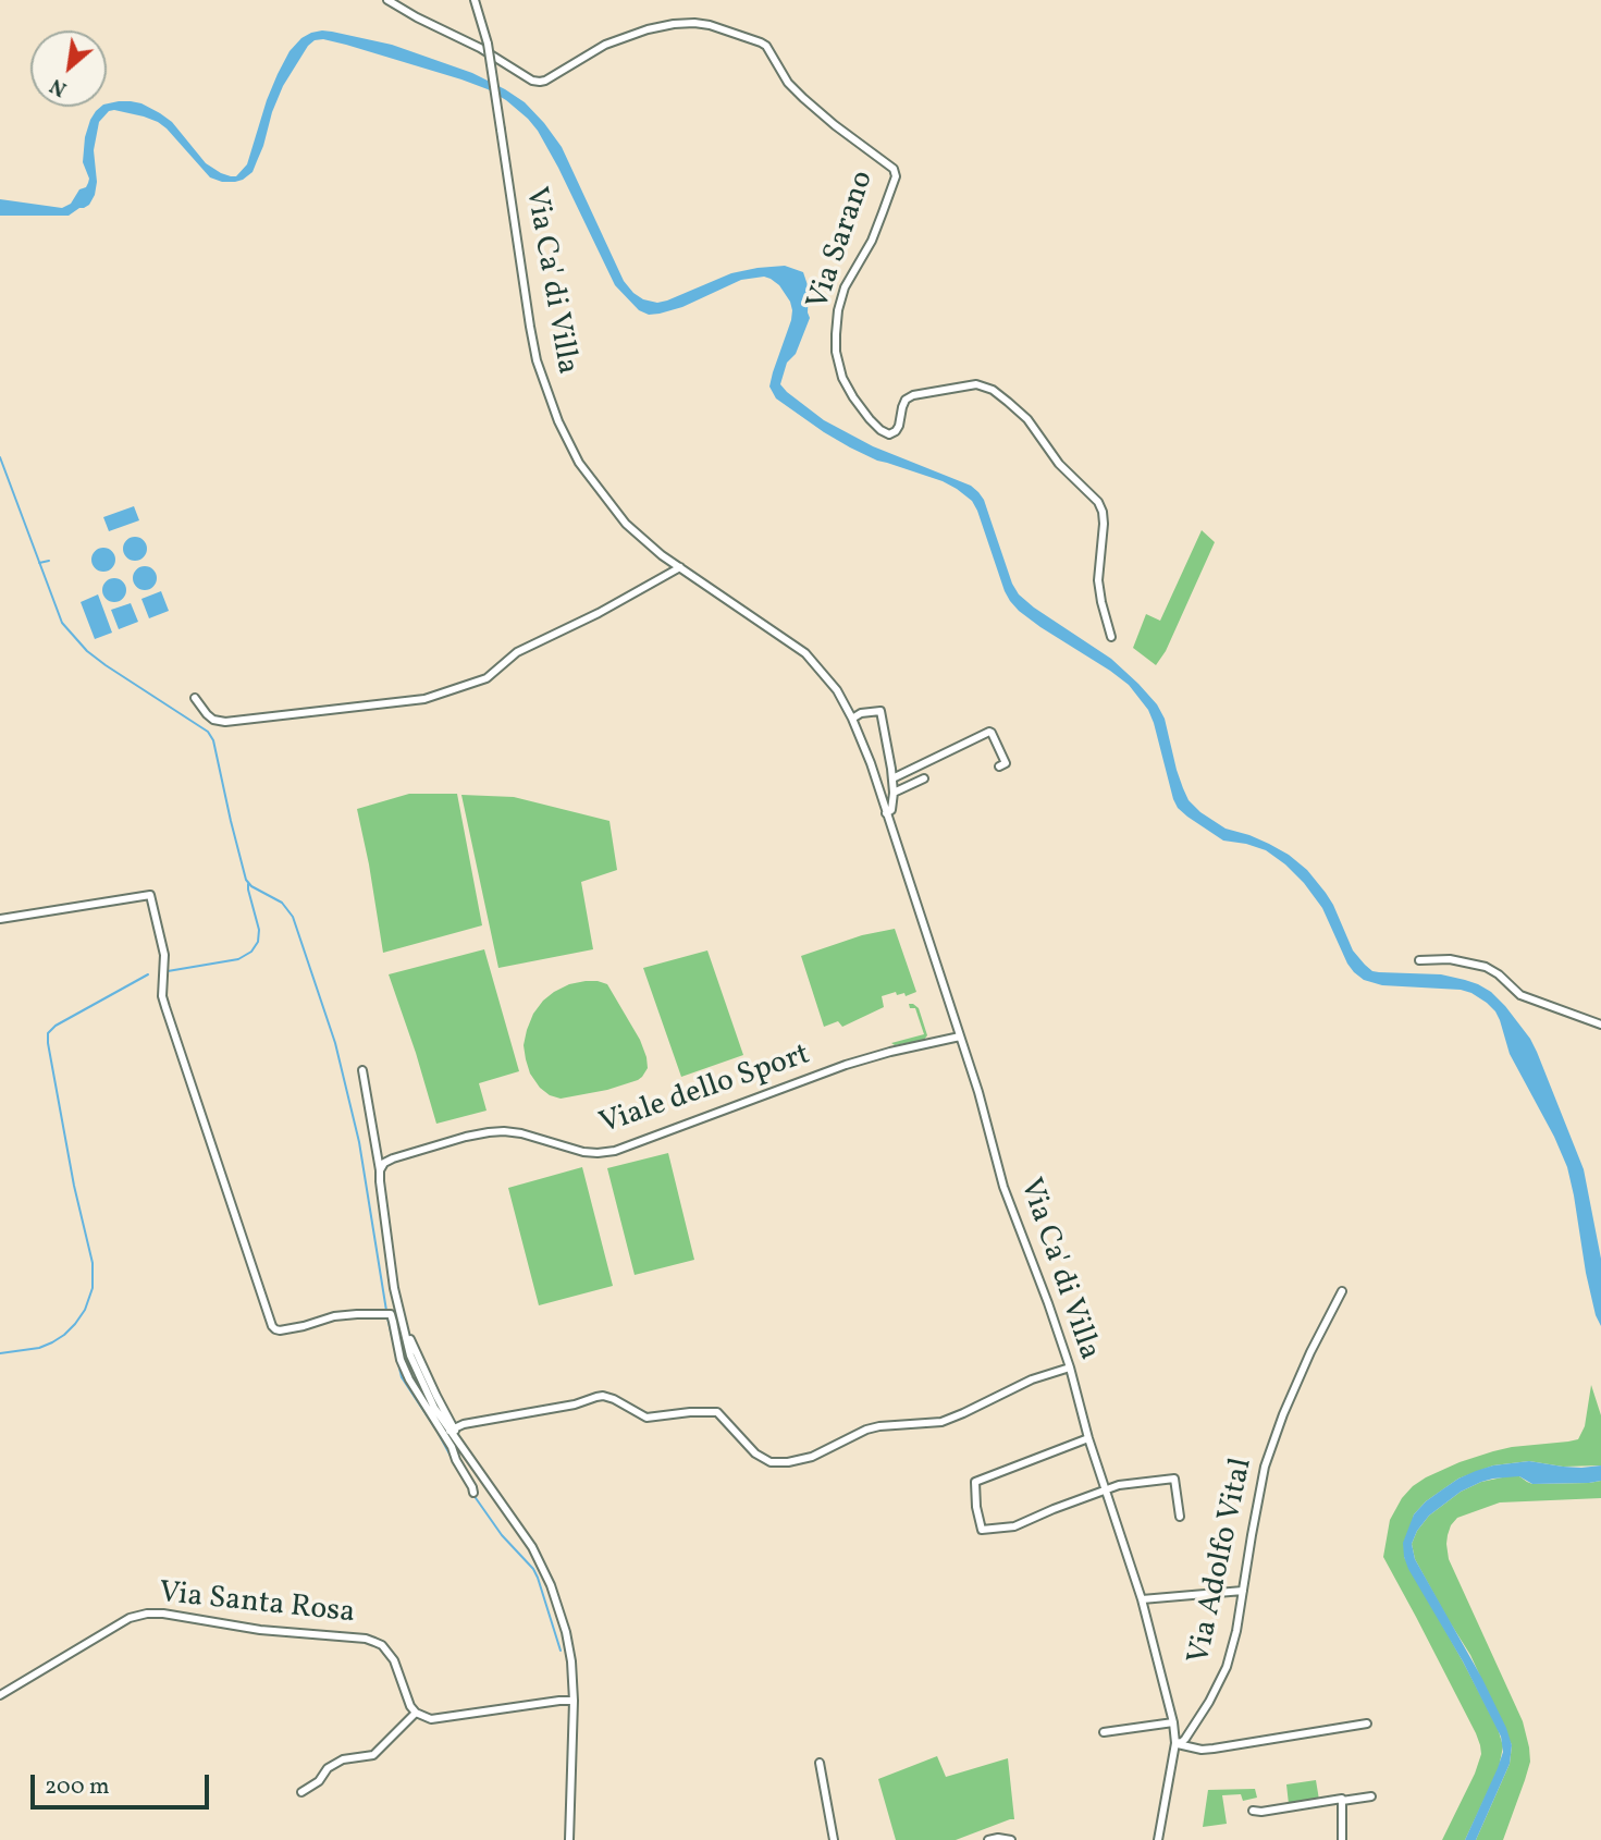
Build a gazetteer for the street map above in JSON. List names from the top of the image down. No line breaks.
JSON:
{"streets":{"street":["Via Sarano","Via Ca' di Villa","Viale dello Sport","Via Adolfo Vital","Via Santa Rosa"]},"crossings":[["Via Ca' di Villa","Viale dello Sport"],["Via Ca' di Villa","Via Adolfo Vital"]],"scale_bar":"200 m","north":"bottom left"}
